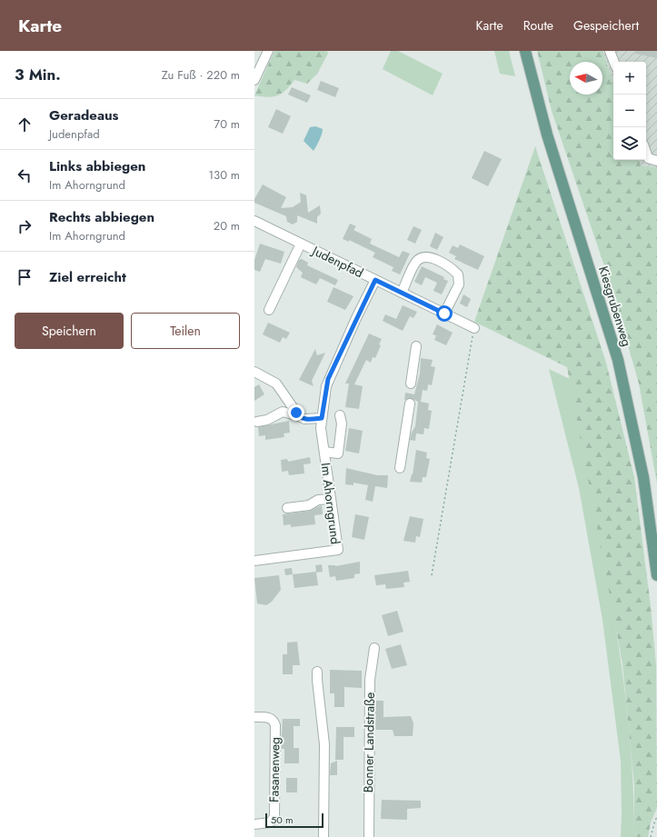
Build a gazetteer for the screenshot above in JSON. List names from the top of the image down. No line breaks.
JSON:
{"streets":{"main road":["Kiesgrubenweg"],"street":["Judenpfad","Im Ahorngrund","Bonner Landstraße","Fasanenweg"]},"crossings":[["Judenpfad","Im Ahorngrund"]],"scale_bar":"50 m","north":"left","page":{"header":"Karte","nav":["Karte","Route","Gespeichert"],"heading":["3 Min.","Zu Fuß · 220 m"],"map_buttons":["+","−"],"list":[["Geradeaus","Judenpfad","70 m"],["Links abbiegen","Im Ahorngrund","130 m"],["Rechts abbiegen","Im Ahorngrund","20 m"],"Ziel erreicht"],"buttons":["Speichern","Teilen"],"scale":"50 m"}}
